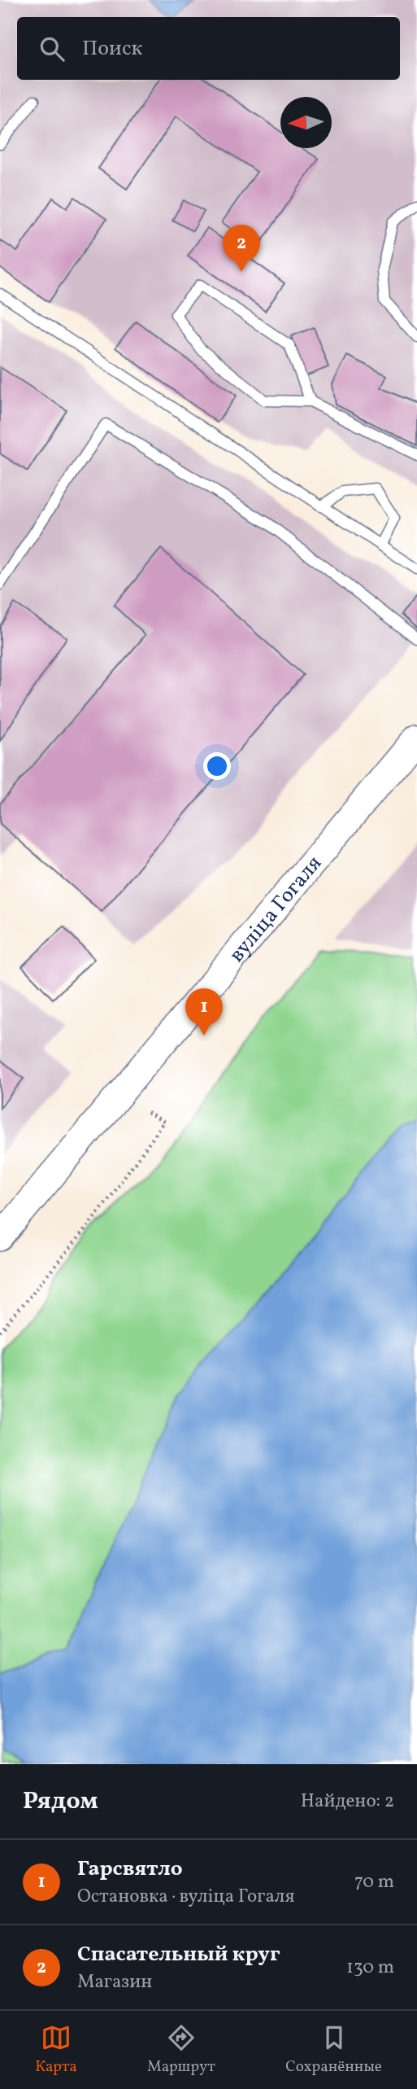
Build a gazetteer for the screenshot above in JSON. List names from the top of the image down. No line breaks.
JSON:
{"streets":{"main road":["вуліца Гогаля"]},"north":"left","page":{"search":"Поиск","pins":["2","1"],"heading":["Рядом","Найдено: 2"],"list":[{"mark":"1","name":"Гарсвятло","note":"Остановка · вуліца Гогаля","value":"70 m"},{"mark":"2","name":"Спасательный круг","note":"Магазин","value":"130 m"}],"nav":["Карта","Маршрут","Сохранённые"]}}
